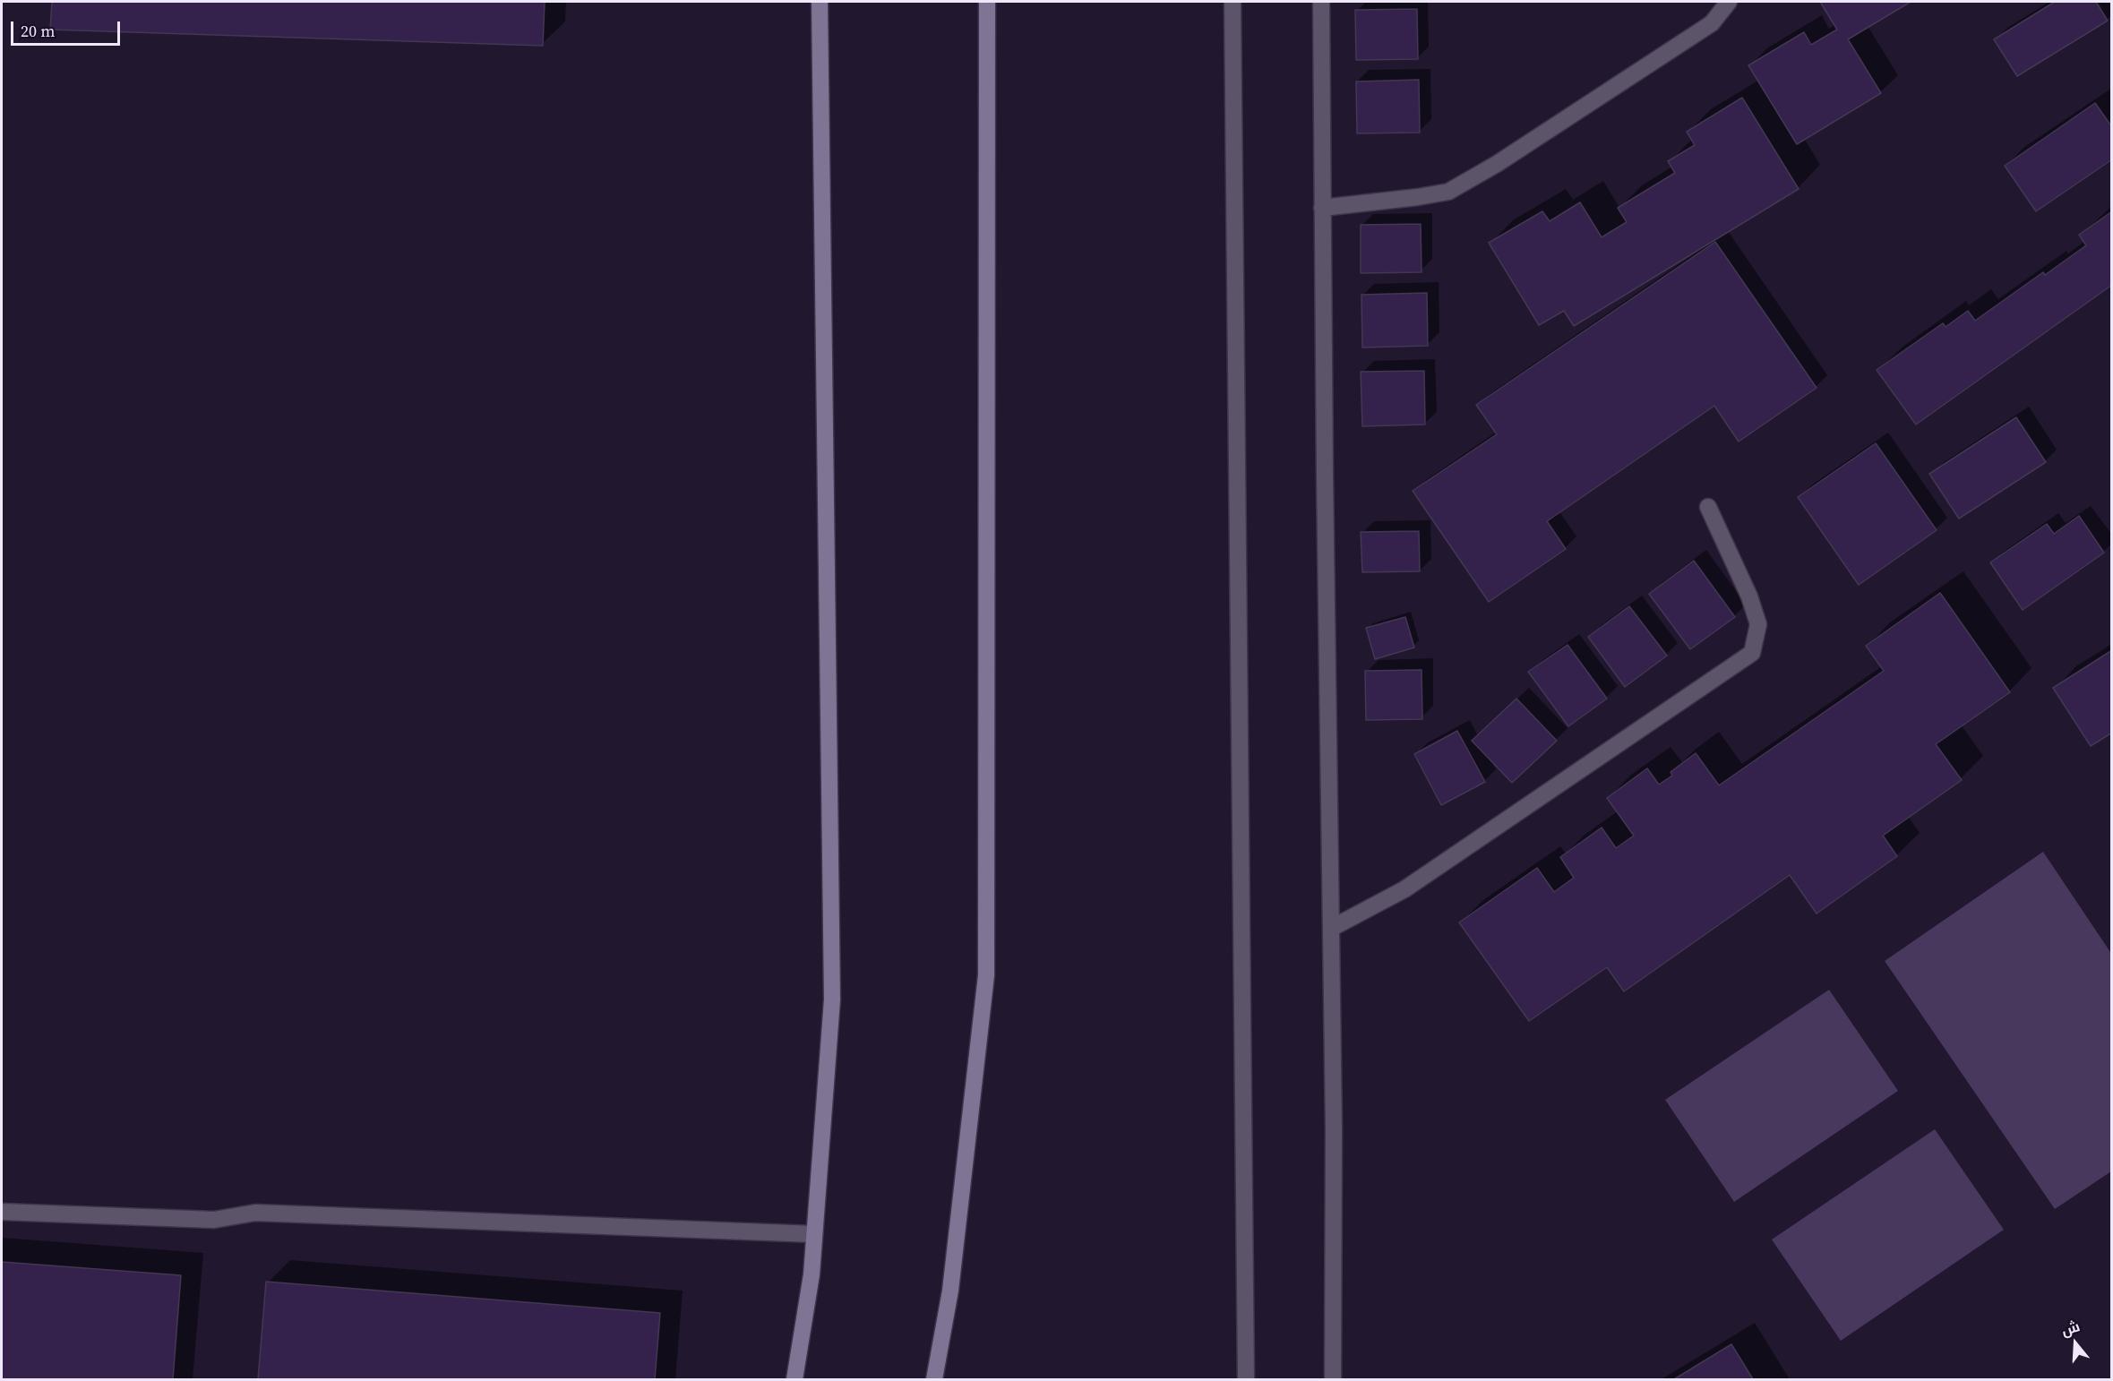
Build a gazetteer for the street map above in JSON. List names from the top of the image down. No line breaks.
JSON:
{"scale_bar":"20 m","north":"top"}
